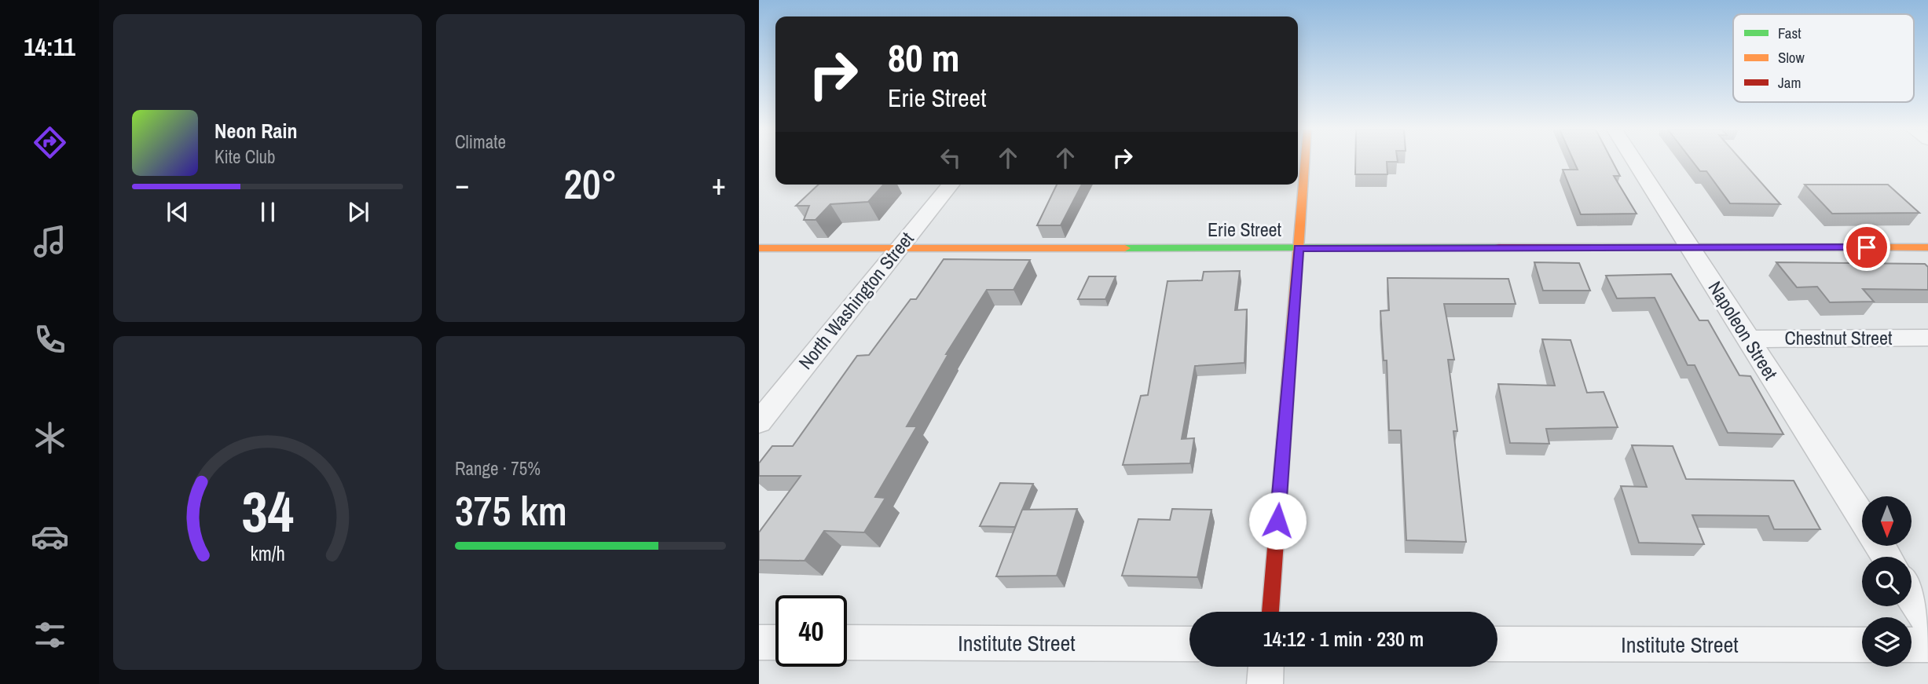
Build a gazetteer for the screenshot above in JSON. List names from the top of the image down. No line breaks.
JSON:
{"streets":{"street":["Erie Street","North Washington Street","Napoleon Street","Chestnut Street","Institute Street"]},"crossings":[["Erie Street","North Washington Street"],["Erie Street","Napoleon Street"],["Napoleon Street","Chestnut Street"]],"legend":["Fast","Slow","Jam"],"north":"bottom","page":{"tabs":"14:11","tile":["Climate",["Range · 75%","375 km"]],"turn":["80 m","Erie Street"],"song":["Neon Rain","Kite Club"],"heat":["−","20°","+"],"limit":"40","trip":"14:12 · 1 min · 230 m","gauge":["34","km/h"]}}
